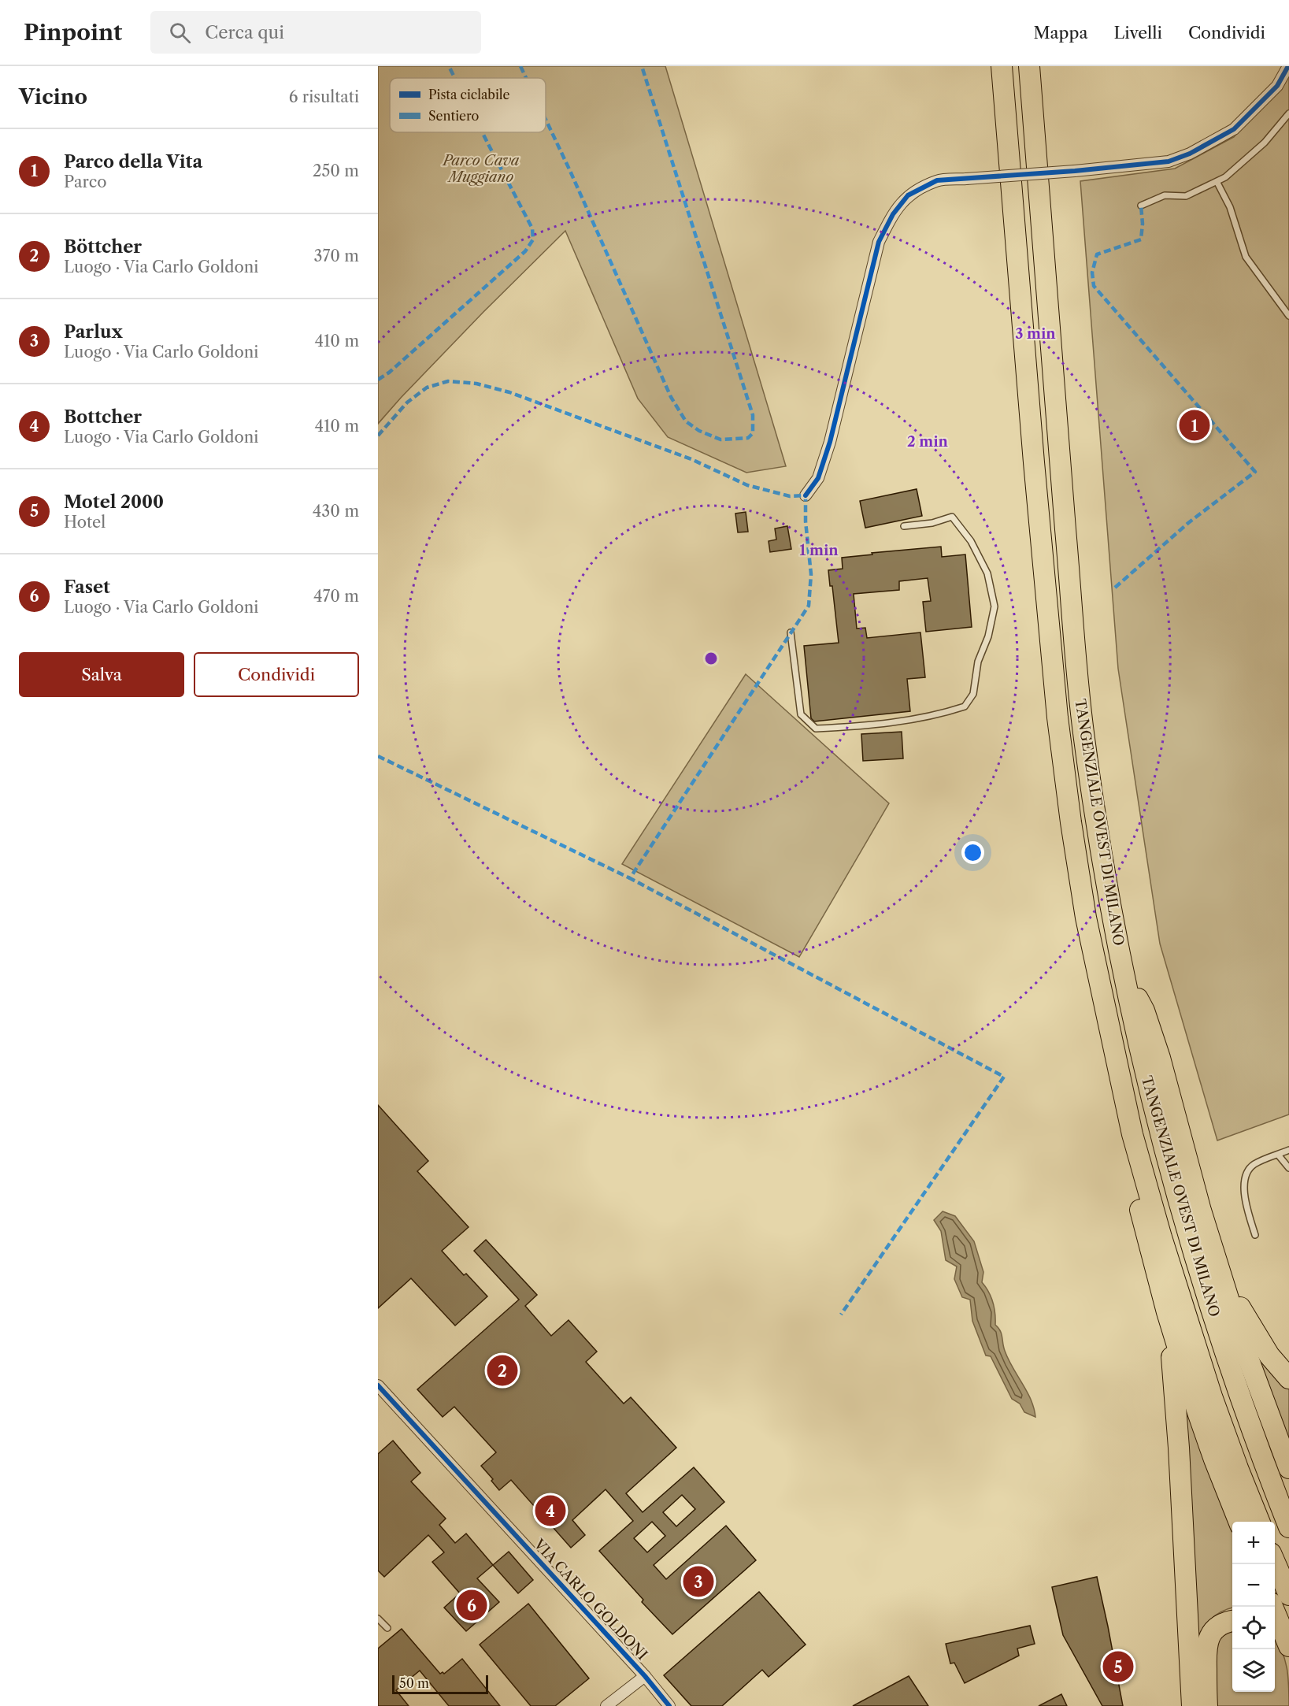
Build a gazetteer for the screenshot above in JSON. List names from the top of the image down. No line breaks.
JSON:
{"streets":{"highway":["TANGENZIALE OVEST DI MILANO"],"street":["VIA CARLO GOLDONI"]},"parks":["Parco Cava Muggiano"],"legend":["Pista ciclabile","Sentiero"],"scale_bar":"50 m","page":{"header":"Pinpoint","search":"Cerca qui","nav":["Mappa","Livelli","Condividi"],"heading":["Vicino","6 risultati"],"list":[{"mark":"1","name":"Parco della Vita","note":"Parco","value":"250 m"},{"mark":"2","name":"Böttcher","note":"Luogo · Via Carlo Goldoni","value":"370 m"},{"mark":"3","name":"Parlux","note":"Luogo · Via Carlo Goldoni","value":"410 m"},{"mark":"4","name":"Bottcher","note":"Luogo · Via Carlo Goldoni","value":"410 m"},{"mark":"5","name":"Motel 2000","note":"Hotel","value":"430 m"},{"mark":"6","name":"Faset","note":"Luogo · Via Carlo Goldoni","value":"470 m"}],"pins":["1","2","4","3","6","5"],"buttons":["Salva","Condividi"],"map_buttons":["+","−"],"scale":"50 m"},"rings":["3 min","2 min","1 min"]}
